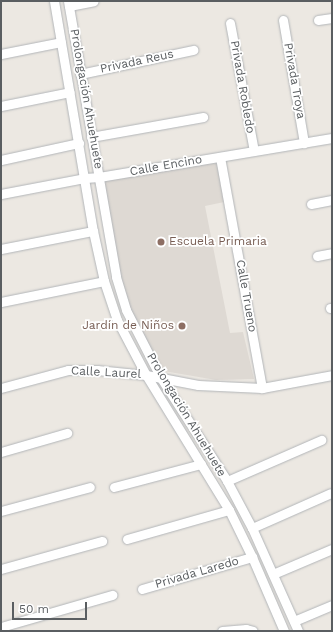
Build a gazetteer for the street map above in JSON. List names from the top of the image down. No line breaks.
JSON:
{"streets":{"street":["Privada Reus","Privada Troya","Privada Robledo","Prolongación Ahuehuete","Calle Encino","Calle Trueno","Calle Laurel","Privada Laredo"]},"crossings":[["Privada Reus","Prolongación Ahuehuete"],["Privada Troya","Calle Encino"],["Privada Robledo","Calle Encino"],["Prolongación Ahuehuete","Calle Encino"],["Prolongación Ahuehuete","Calle Laurel"],["Prolongación Ahuehuete","Privada Laredo"],["Calle Encino","Calle Trueno"],["Calle Trueno","Calle Laurel"]],"places":["Escuela Primaria","Jardín de Niños"],"scale_bar":"50 m"}
